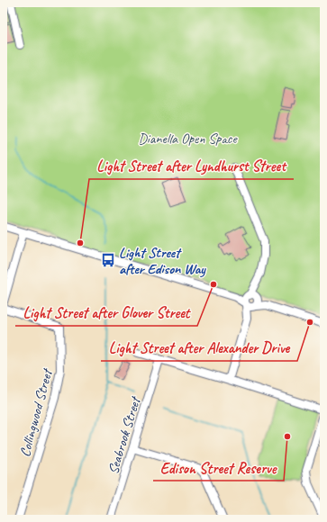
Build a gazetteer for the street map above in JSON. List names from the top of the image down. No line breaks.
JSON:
{"streets":{"street":["Collingwood Street","Seabrook Street"]},"parks":["Dianella Open Space"],"places":{"other":["Light Street after Lyndhurst Street","Light Street after Glover Street","Light Street after Alexander Drive","Edison Street Reserve"],"bus stop":["Light Street after Edison Way"]}}
